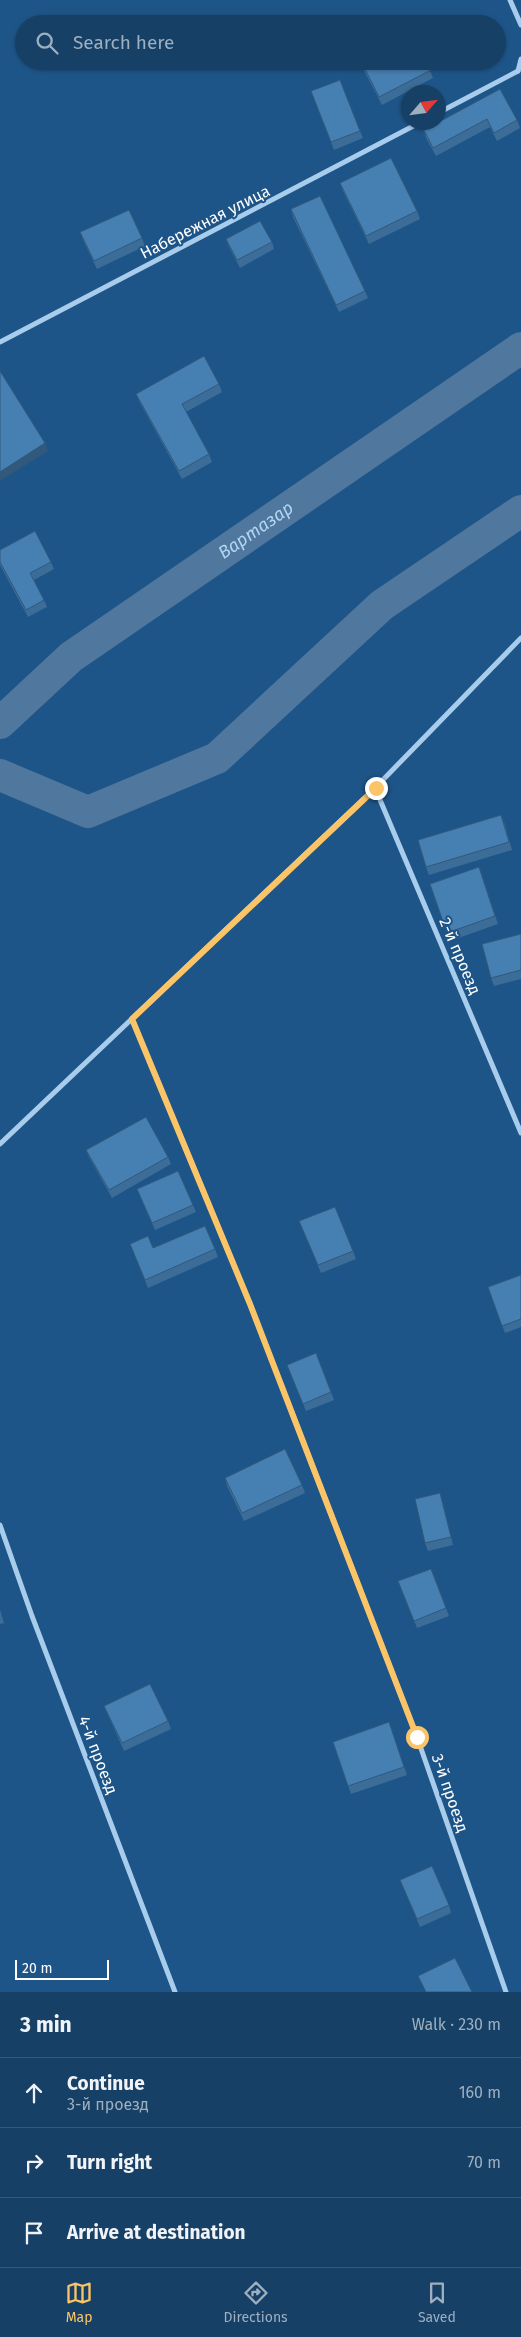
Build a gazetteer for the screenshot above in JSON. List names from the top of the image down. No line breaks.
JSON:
{"streets":{"street":["Набережная улица","2-й проезд","4-й проезд","3-й проезд"]},"water":["Вартазар"],"scale_bar":"20 m","north":"top right","page":{"search":"Search here","scale":"20 m","heading":["3 min","Walk · 230 m"],"list":[["Continue","3-й проезд","160 m"],["Turn right","70 m"],"Arrive at destination"],"nav":["Map","Directions","Saved"]}}
